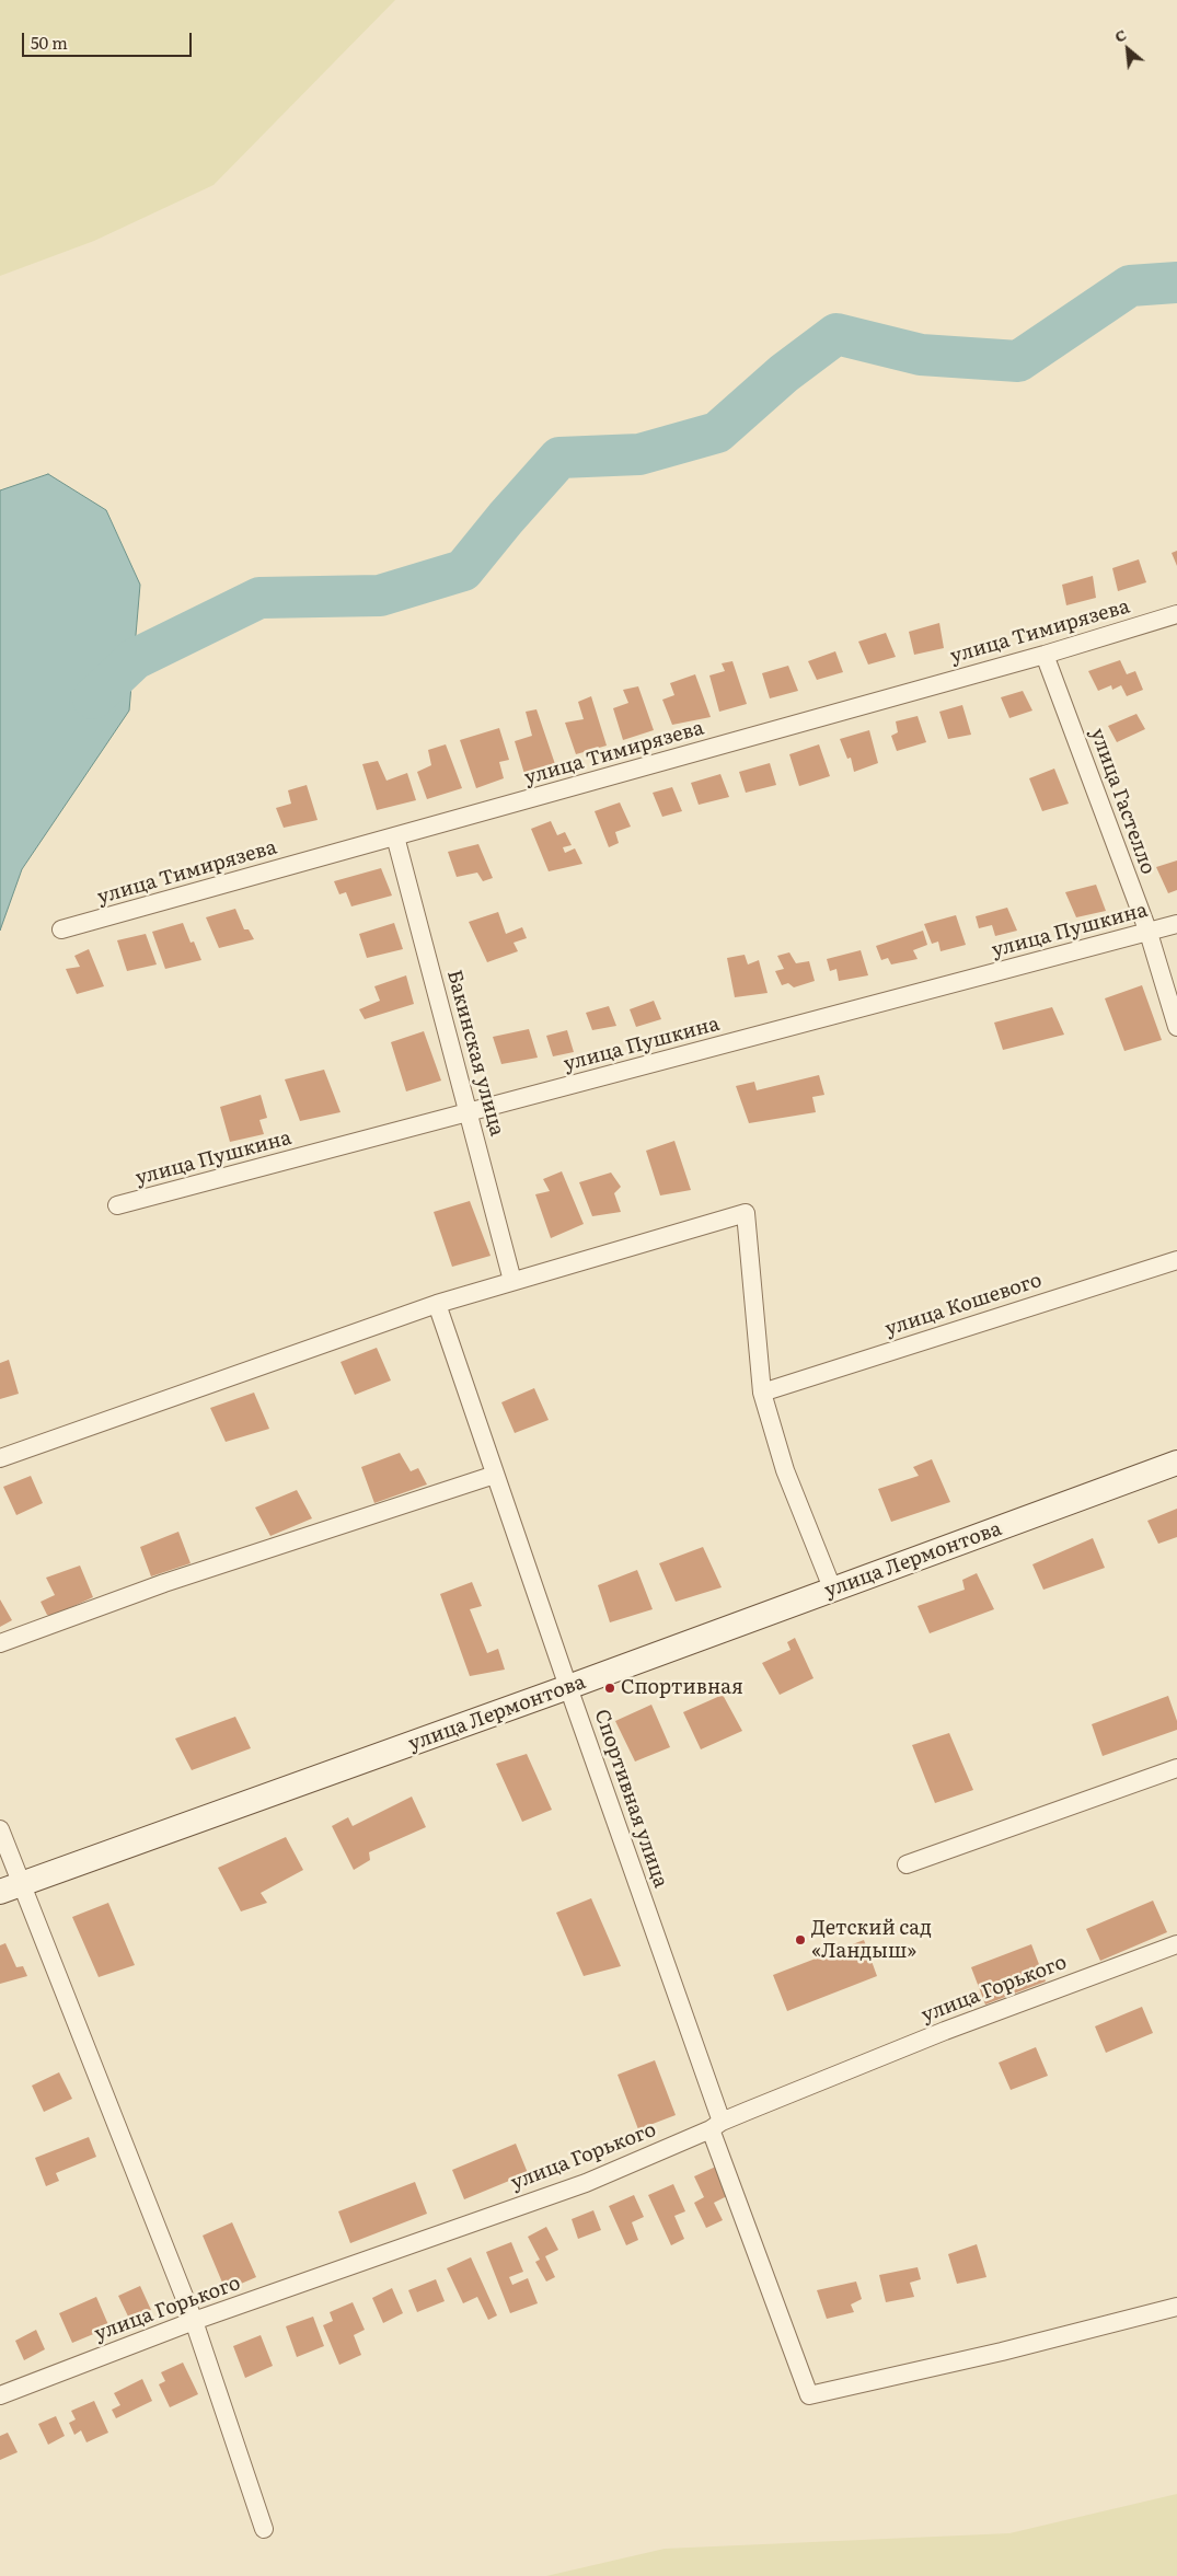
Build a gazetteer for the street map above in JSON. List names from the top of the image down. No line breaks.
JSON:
{"streets":{"street":["улица Тимирязева","улица Гастелло","улица Пушкина","Бакинская улица","улица Кошевого","улица Лермонтова","Спортивная улица","улица Горького"]},"crossings":[["улица Тимирязева","улица Гастелло"],["улица Тимирязева","Бакинская улица"],["улица Гастелло","улица Пушкина"],["улица Пушкина","Бакинская улица"],["улица Лермонтова","Спортивная улица"],["Спортивная улица","улица Горького"]],"places":["Спортивная","Детский сад «Ландыш»"],"scale_bar":"50 m","north":"top left"}
